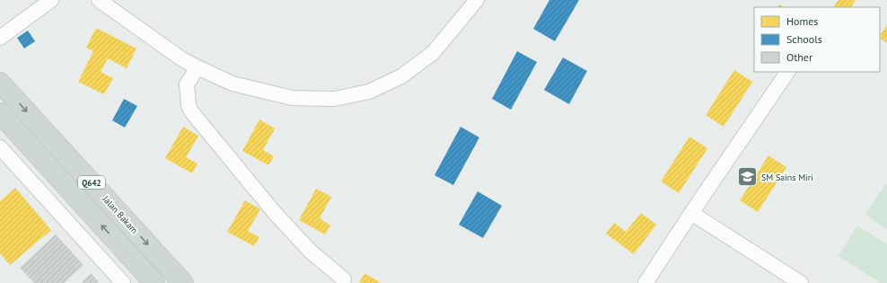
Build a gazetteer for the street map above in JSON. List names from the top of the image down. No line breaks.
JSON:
{"streets":{"main road":["Q642","Jalan Bakam"]},"places":{"school or university":["SM Sains Miri"]},"legend":["Homes","Schools","Other"]}
